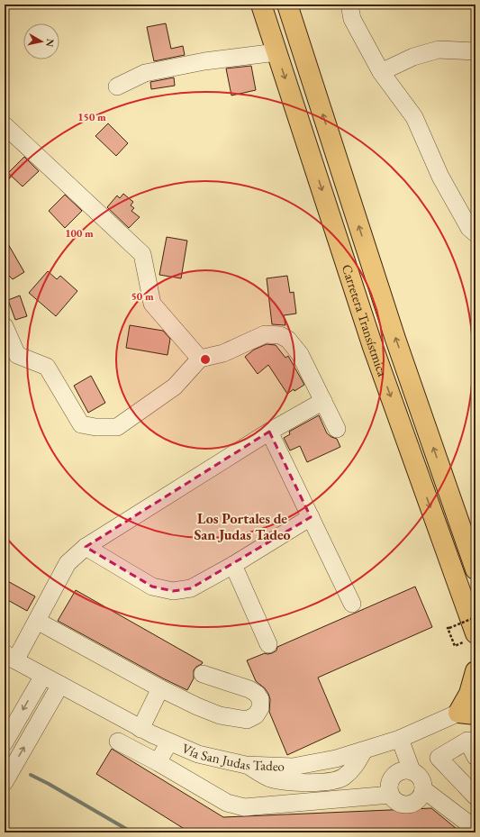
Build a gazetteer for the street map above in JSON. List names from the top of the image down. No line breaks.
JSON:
{"streets":{"main road":["Carretera Transístmica"],"street":["Vía San Judas Tadeo"]},"districts":["Los Portales de San Judas Tadeo"],"north":"right","rings":["150 m","100 m","50 m"]}
